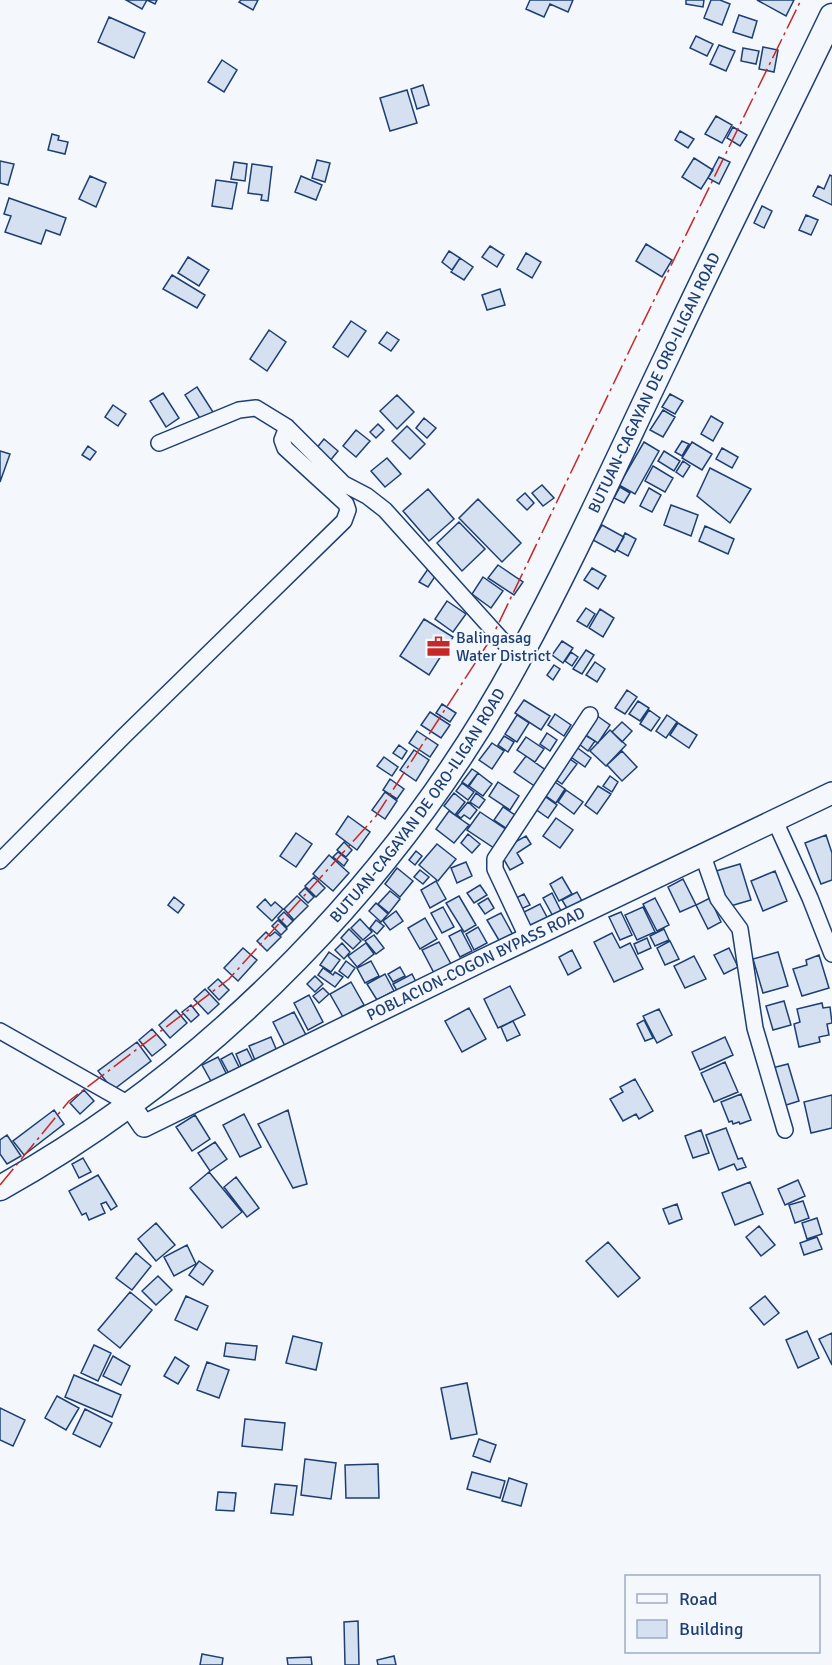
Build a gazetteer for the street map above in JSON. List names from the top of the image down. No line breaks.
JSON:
{"streets":{"highway":["BUTUAN-CAGAYAN DE ORO-ILIGAN ROAD"],"main road":["POBLACION-COGON BYPASS ROAD"]},"crossings":[["BUTUAN-CAGAYAN DE ORO-ILIGAN ROAD","POBLACION-COGON BYPASS ROAD"]],"places":{"office":["Balingasag Water District"]},"legend":["Road","Building"]}
